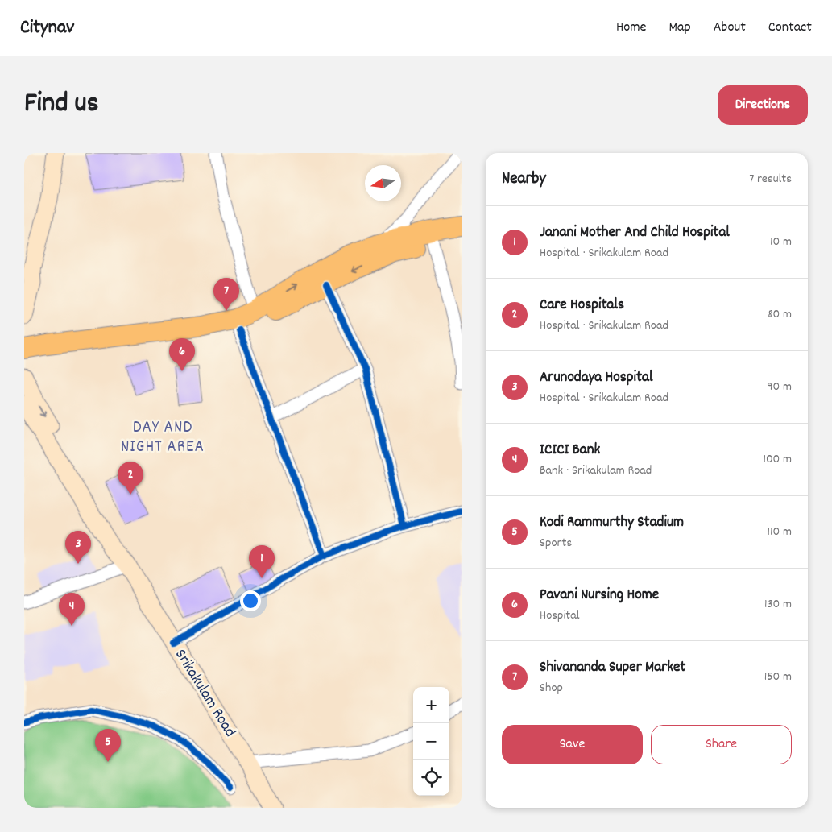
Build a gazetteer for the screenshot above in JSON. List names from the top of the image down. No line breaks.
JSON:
{"streets":{"main road":["Srikakulam Road"]},"districts":["DAY AND NIGHT AREA"],"north":"left","page":{"header":"Citynav","nav":["Home","Map","About","Contact"],"title":"Find us","buttons":["Directions",["Save","Share"]],"heading":["Nearby","7 results"],"list":[{"mark":"1","name":"Janani Mother And Child Hospital","note":"Hospital · Srikakulam Road","value":"10 m"},{"mark":"2","name":"Care Hospitals","note":"Hospital · Srikakulam Road","value":"80 m"},{"mark":"3","name":"Arunodaya Hospital","note":"Hospital · Srikakulam Road","value":"90 m"},{"mark":"4","name":"ICICI Bank","note":"Bank · Srikakulam Road","value":"100 m"},{"mark":"5","name":"Kodi Rammurthy Stadium","note":"Sports","value":"110 m"},{"mark":"6","name":"Pavani Nursing Home","note":"Hospital","value":"130 m"},{"mark":"7","name":"Shivananda Super Market","note":"Shop","value":"150 m"}],"pins":["7","6","2","3","1","4","5"],"map_buttons":["+","−"]}}
